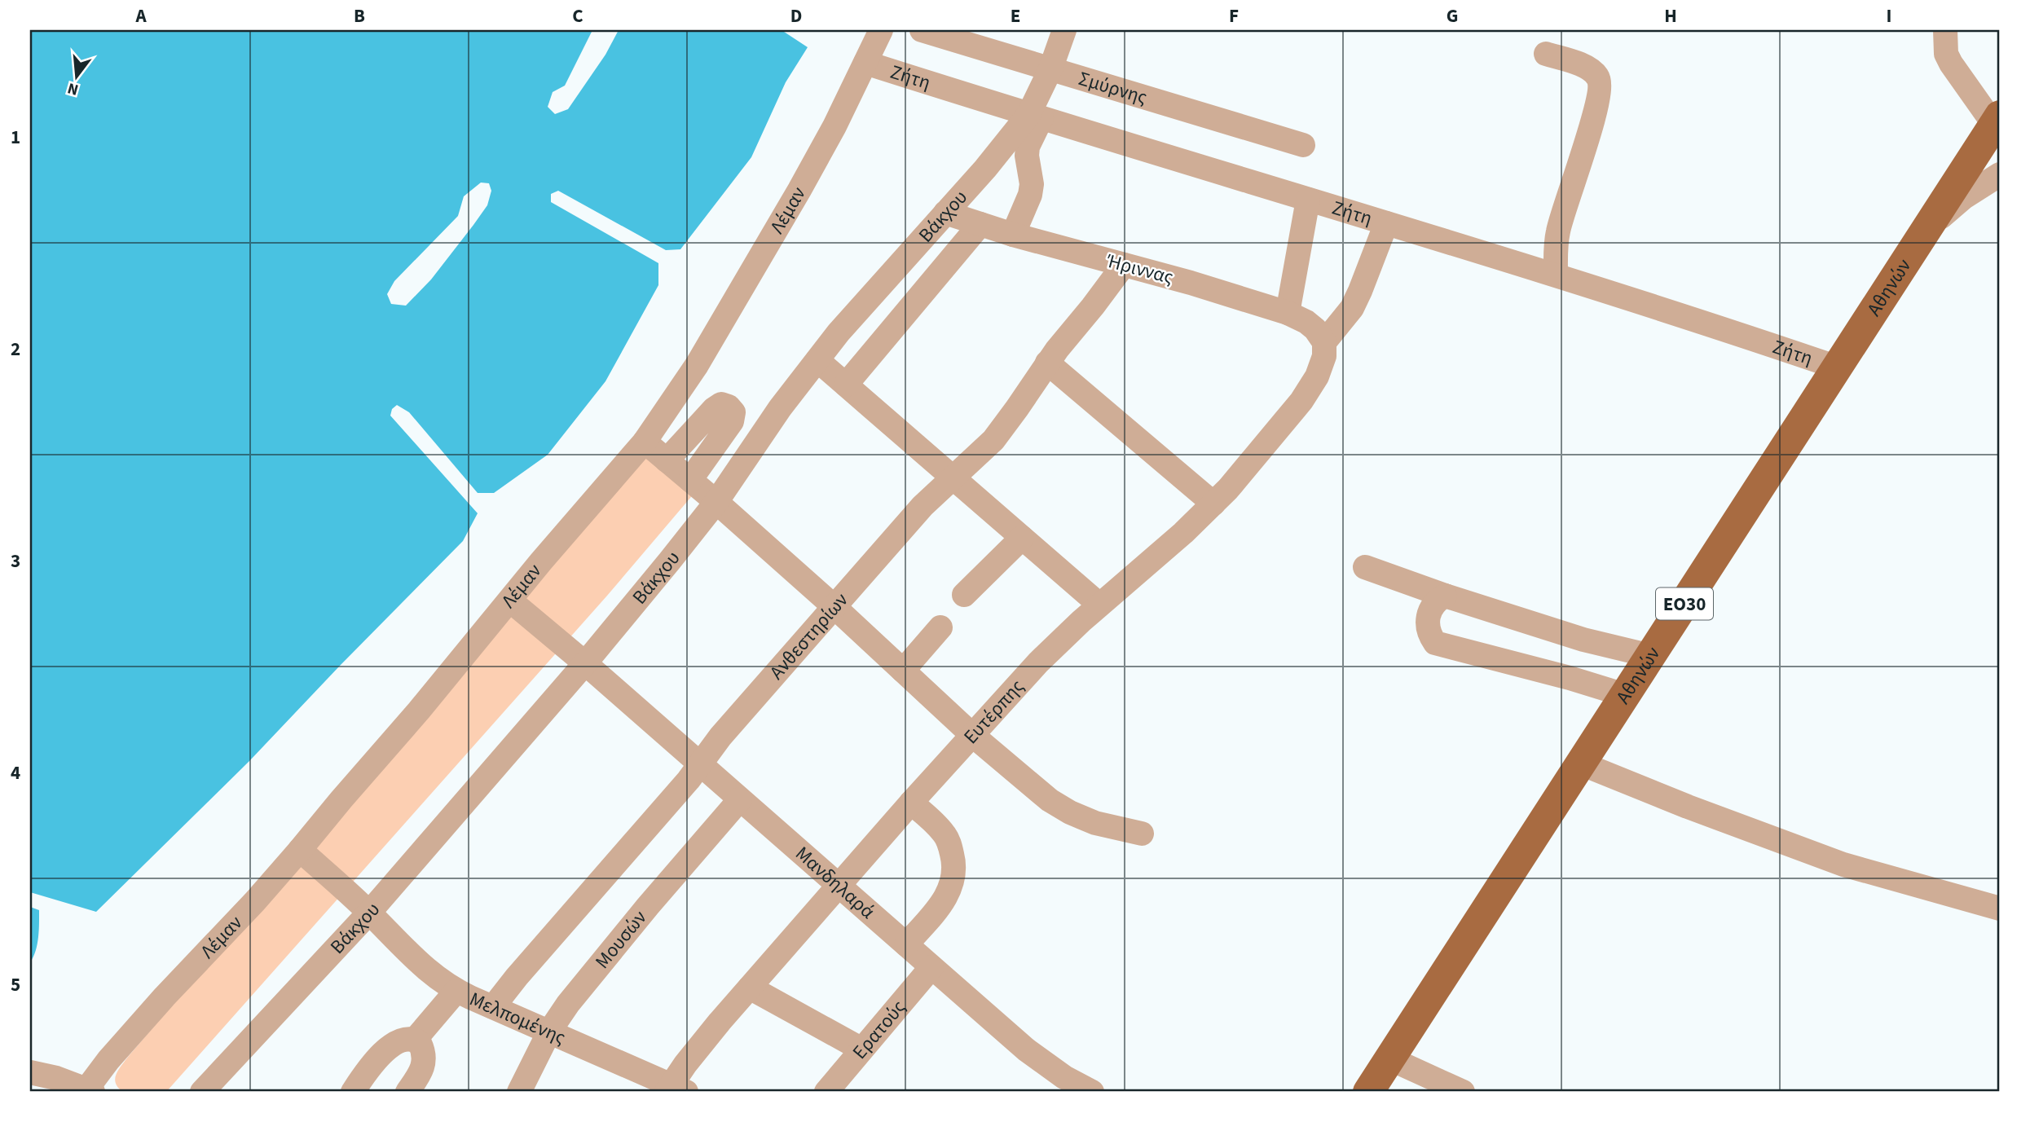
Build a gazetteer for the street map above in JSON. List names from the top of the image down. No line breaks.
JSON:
{"streets":{"main road":["Αθηνών","ΕΟ30"],"street":["Ζήτη","Σμύρνης","Λέμαν","Βάκχου","Ήριννας","Ανθεστηρίων","Ευτέρπης","Μανδηλαρά","Μουσών","Μελπομένης","Ερατούς"]},"crossings":[["Ζήτη","Λέμαν"],["Ζήτη","Βάκχου"],["Ζήτη","Αθηνών"],["Σμύρνης","Βάκχου"],["Λέμαν","Μανδηλαρά"],["Λέμαν","Μελπομένης"],["Βάκχου","Ήριννας"],["Βάκχου","Μανδηλαρά"],["Βάκχου","Μελπομένης"],["Ήριννας","Ανθεστηρίων"],["Ήριννας","Ευτέρπης"],["Ανθεστηρίων","Μανδηλαρά"],["Ανθεστηρίων","Μελπομένης"],["Ευτέρπης","Μανδηλαρά"],["Ευτέρπης","Μελπομένης"],["Μανδηλαρά","Μουσών"],["Μανδηλαρά","Ερατούς"],["Μουσών","Μελπομένης"]],"north":"bottom","grid":{"columns":["A","B","C","D","E","F","G","H","I"],"rows":["1","2","3","4","5"]}}
